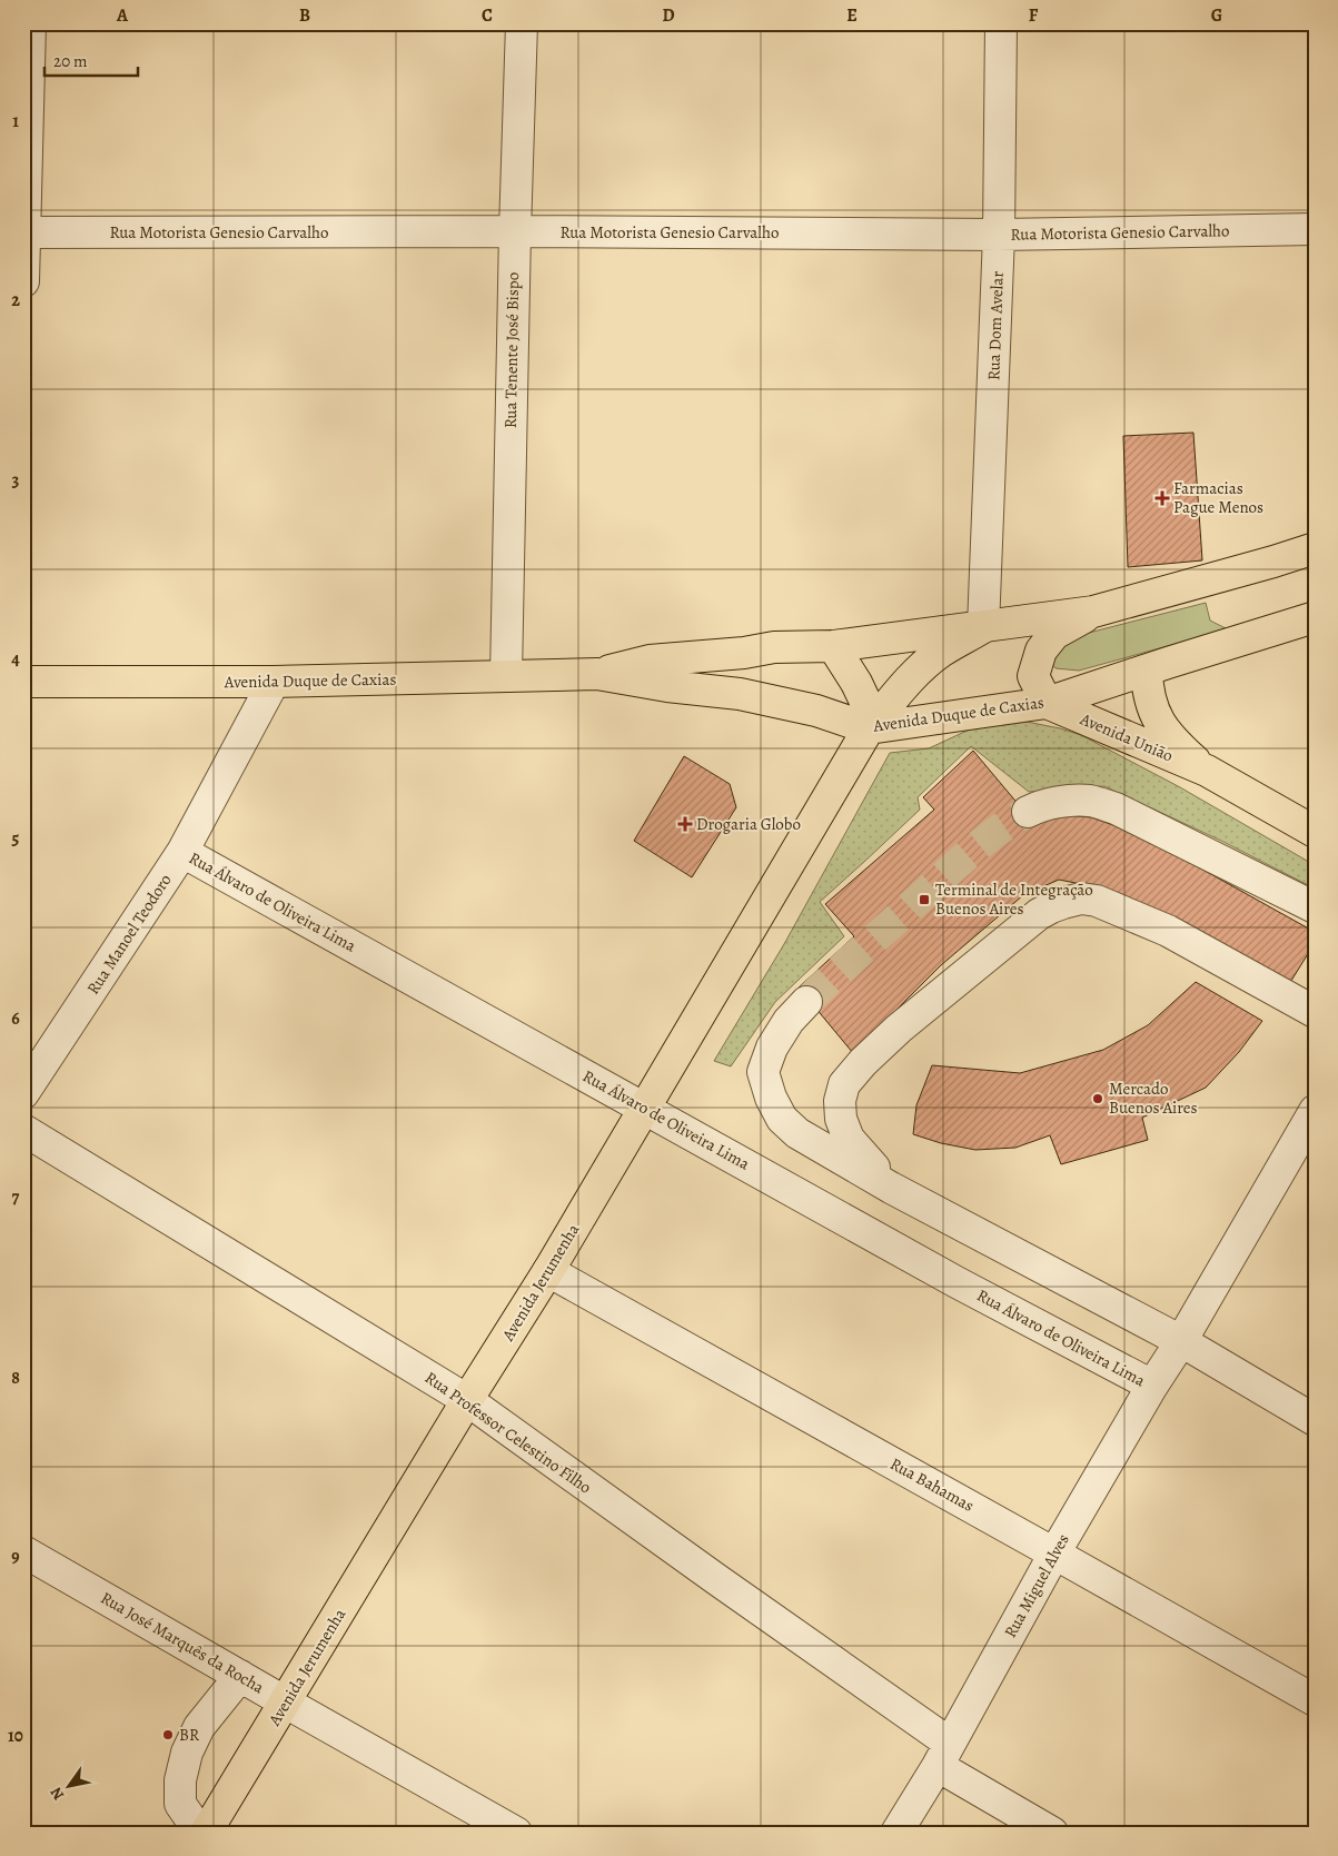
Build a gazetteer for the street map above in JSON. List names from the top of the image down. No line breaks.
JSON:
{"streets":{"main road":["Avenida Duque de Caxias","Avenida União","Avenida Jerumenha"],"street":["Rua Motorista Genesio Carvalho","Rua Dom Avelar","Rua Tenente José Bispo","Rua Álvaro de Oliveira Lima","Rua Manoel Teodoro","Rua Professor Celestino Filho","Rua Bahamas","Rua Miguel Alves","Rua José Marquês da Rocha"]},"crossings":[["Rua Motorista Genesio Carvalho","Rua Dom Avelar"],["Rua Motorista Genesio Carvalho","Rua Tenente José Bispo"],["Rua Dom Avelar","Avenida Duque de Caxias"],["Rua Dom Avelar","Avenida Jerumenha"],["Rua Tenente José Bispo","Avenida Duque de Caxias"],["Avenida Duque de Caxias","Avenida União"],["Avenida Duque de Caxias","Rua Manoel Teodoro"],["Avenida Duque de Caxias","Avenida Jerumenha"],["Rua Álvaro de Oliveira Lima","Rua Manoel Teodoro"],["Rua Álvaro de Oliveira Lima","Avenida Jerumenha"],["Rua Álvaro de Oliveira Lima","Rua Miguel Alves"],["Avenida Jerumenha","Rua Professor Celestino Filho"],["Avenida Jerumenha","Rua Bahamas"],["Avenida Jerumenha","Rua José Marquês da Rocha"],["Rua Professor Celestino Filho","Rua Miguel Alves"],["Rua Bahamas","Rua Miguel Alves"]],"places":{"health":["Farmacias Pague Menos","Drogaria Globo"],"transit":["Terminal de Integração Buenos Aires"],"other":["Mercado Buenos Aires","BR"]},"scale_bar":"20 m","north":"bottom left","grid":{"columns":["A","B","C","D","E","F","G"],"rows":["1","2","3","4","5","6","7","8","9","10"]}}
